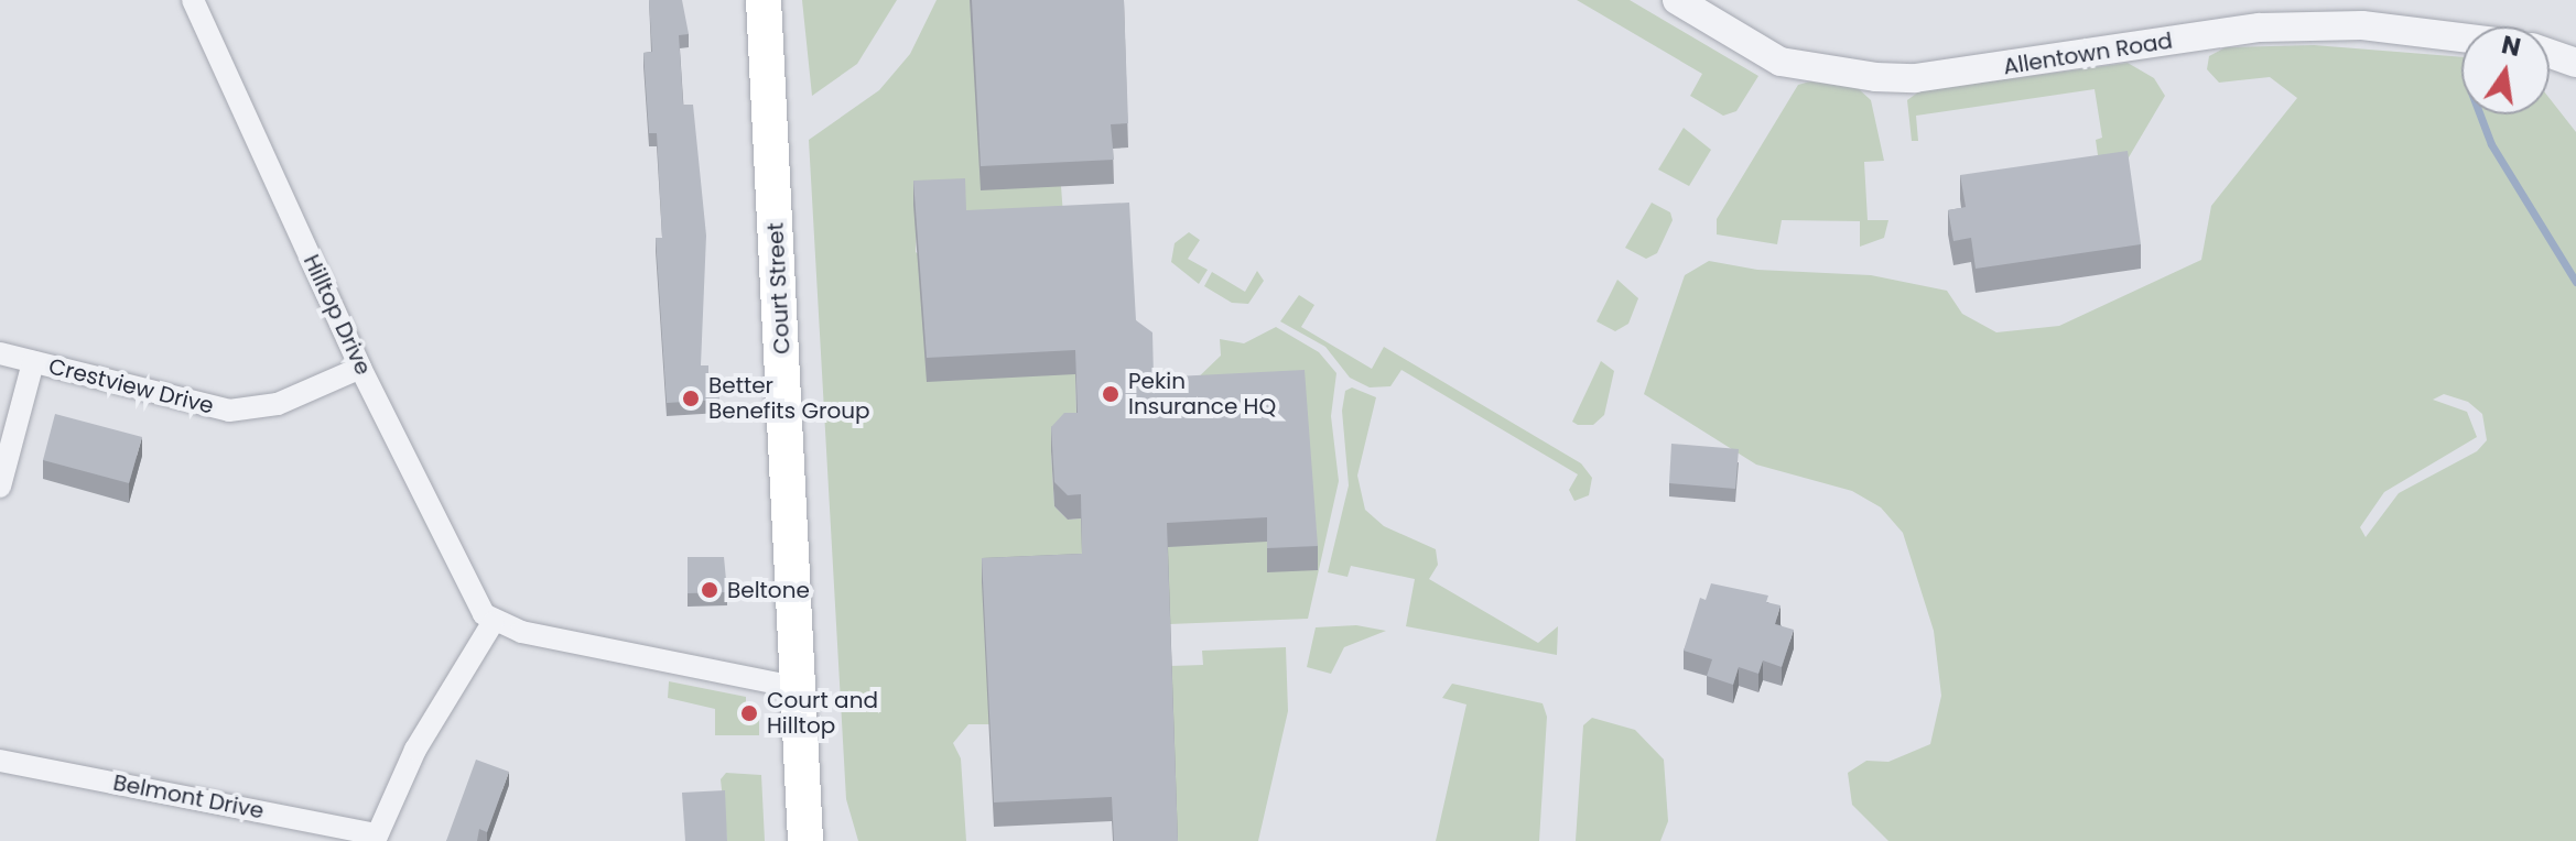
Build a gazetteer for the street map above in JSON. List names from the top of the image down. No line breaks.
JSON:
{"streets":{"main road":["Court Street"],"street":["Allentown Road","Hilltop Drive","Crestview Drive","Belmont Drive"]},"crossings":[["Hilltop Drive","Crestview Drive"]],"places":["Pekin Insurance HQ","Better Benefits Group","Beltone","Court and Hilltop"],"north":"top"}
